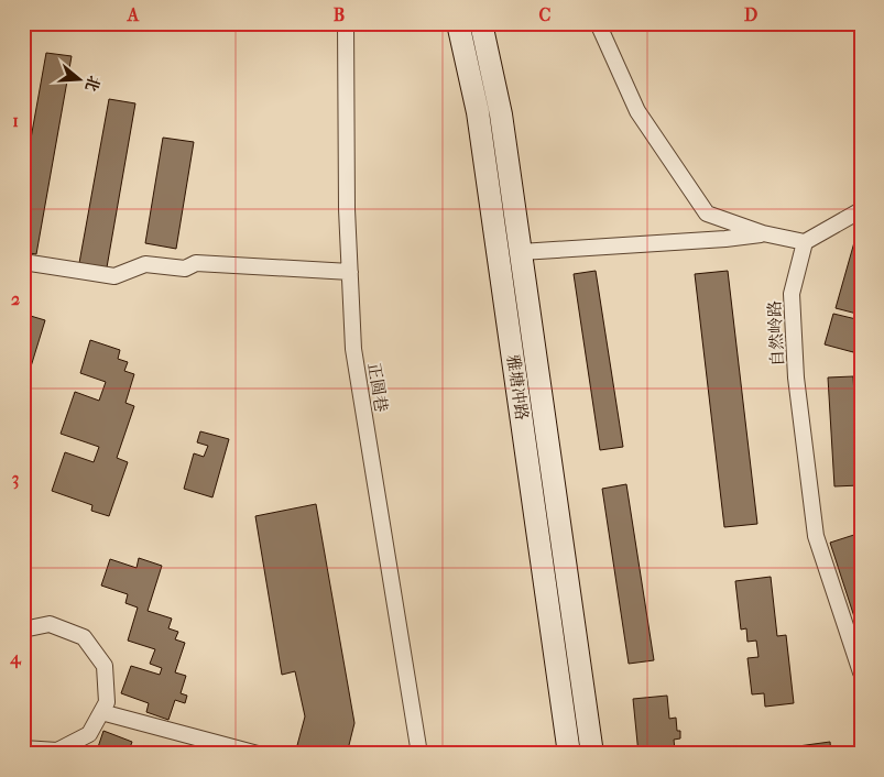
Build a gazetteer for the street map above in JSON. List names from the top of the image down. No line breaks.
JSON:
{"streets":{"street":["自然岭路","正圆巷","雅塘冲路"]},"north":"right","grid":{"columns":["A","B","C","D"],"rows":["1","2","3","4"]}}
